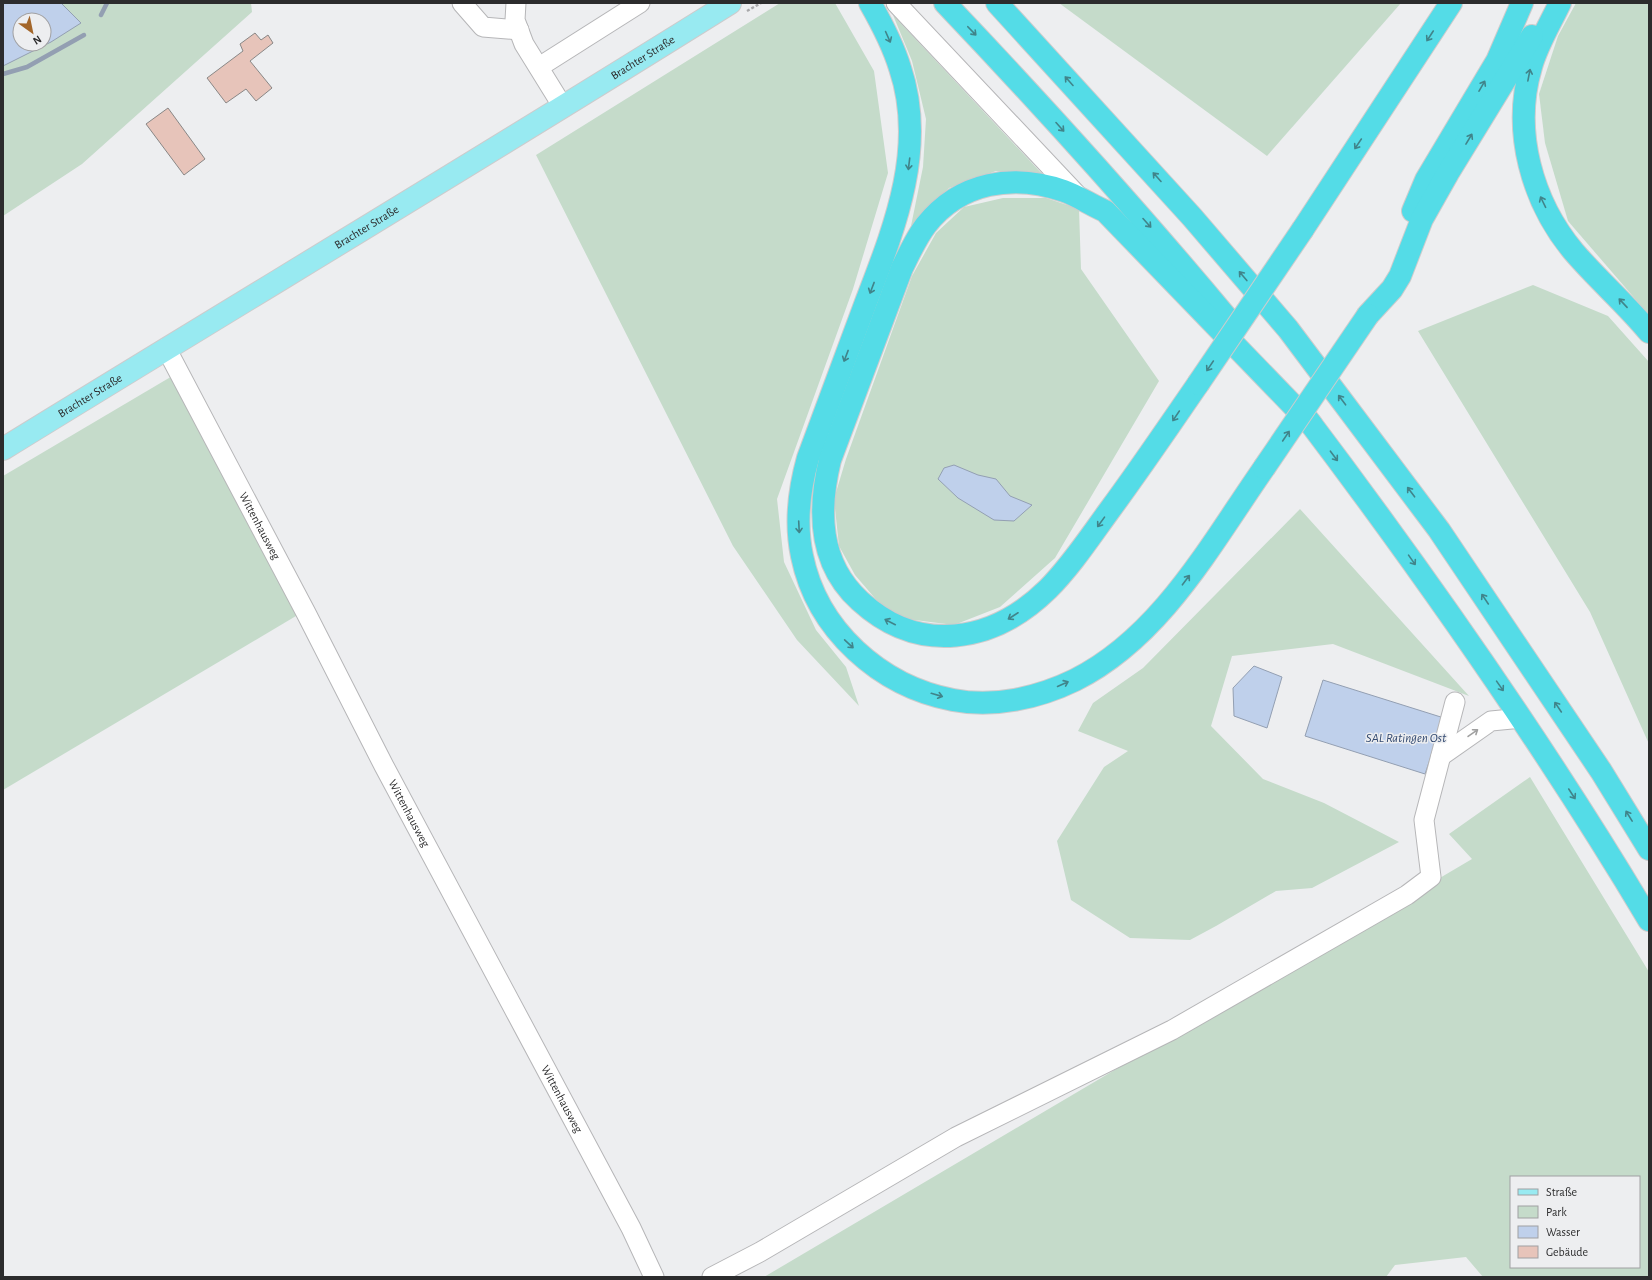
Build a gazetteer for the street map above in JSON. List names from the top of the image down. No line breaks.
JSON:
{"streets":{"main road":["Brachter Straße"],"street":["Wittenhausweg"]},"crossings":[["Brachter Straße","Wittenhausweg"]],"water":["SAL Ratingen Ost"],"legend":["Straße","Park","Wasser","Gebäude"],"north":"bottom right"}
